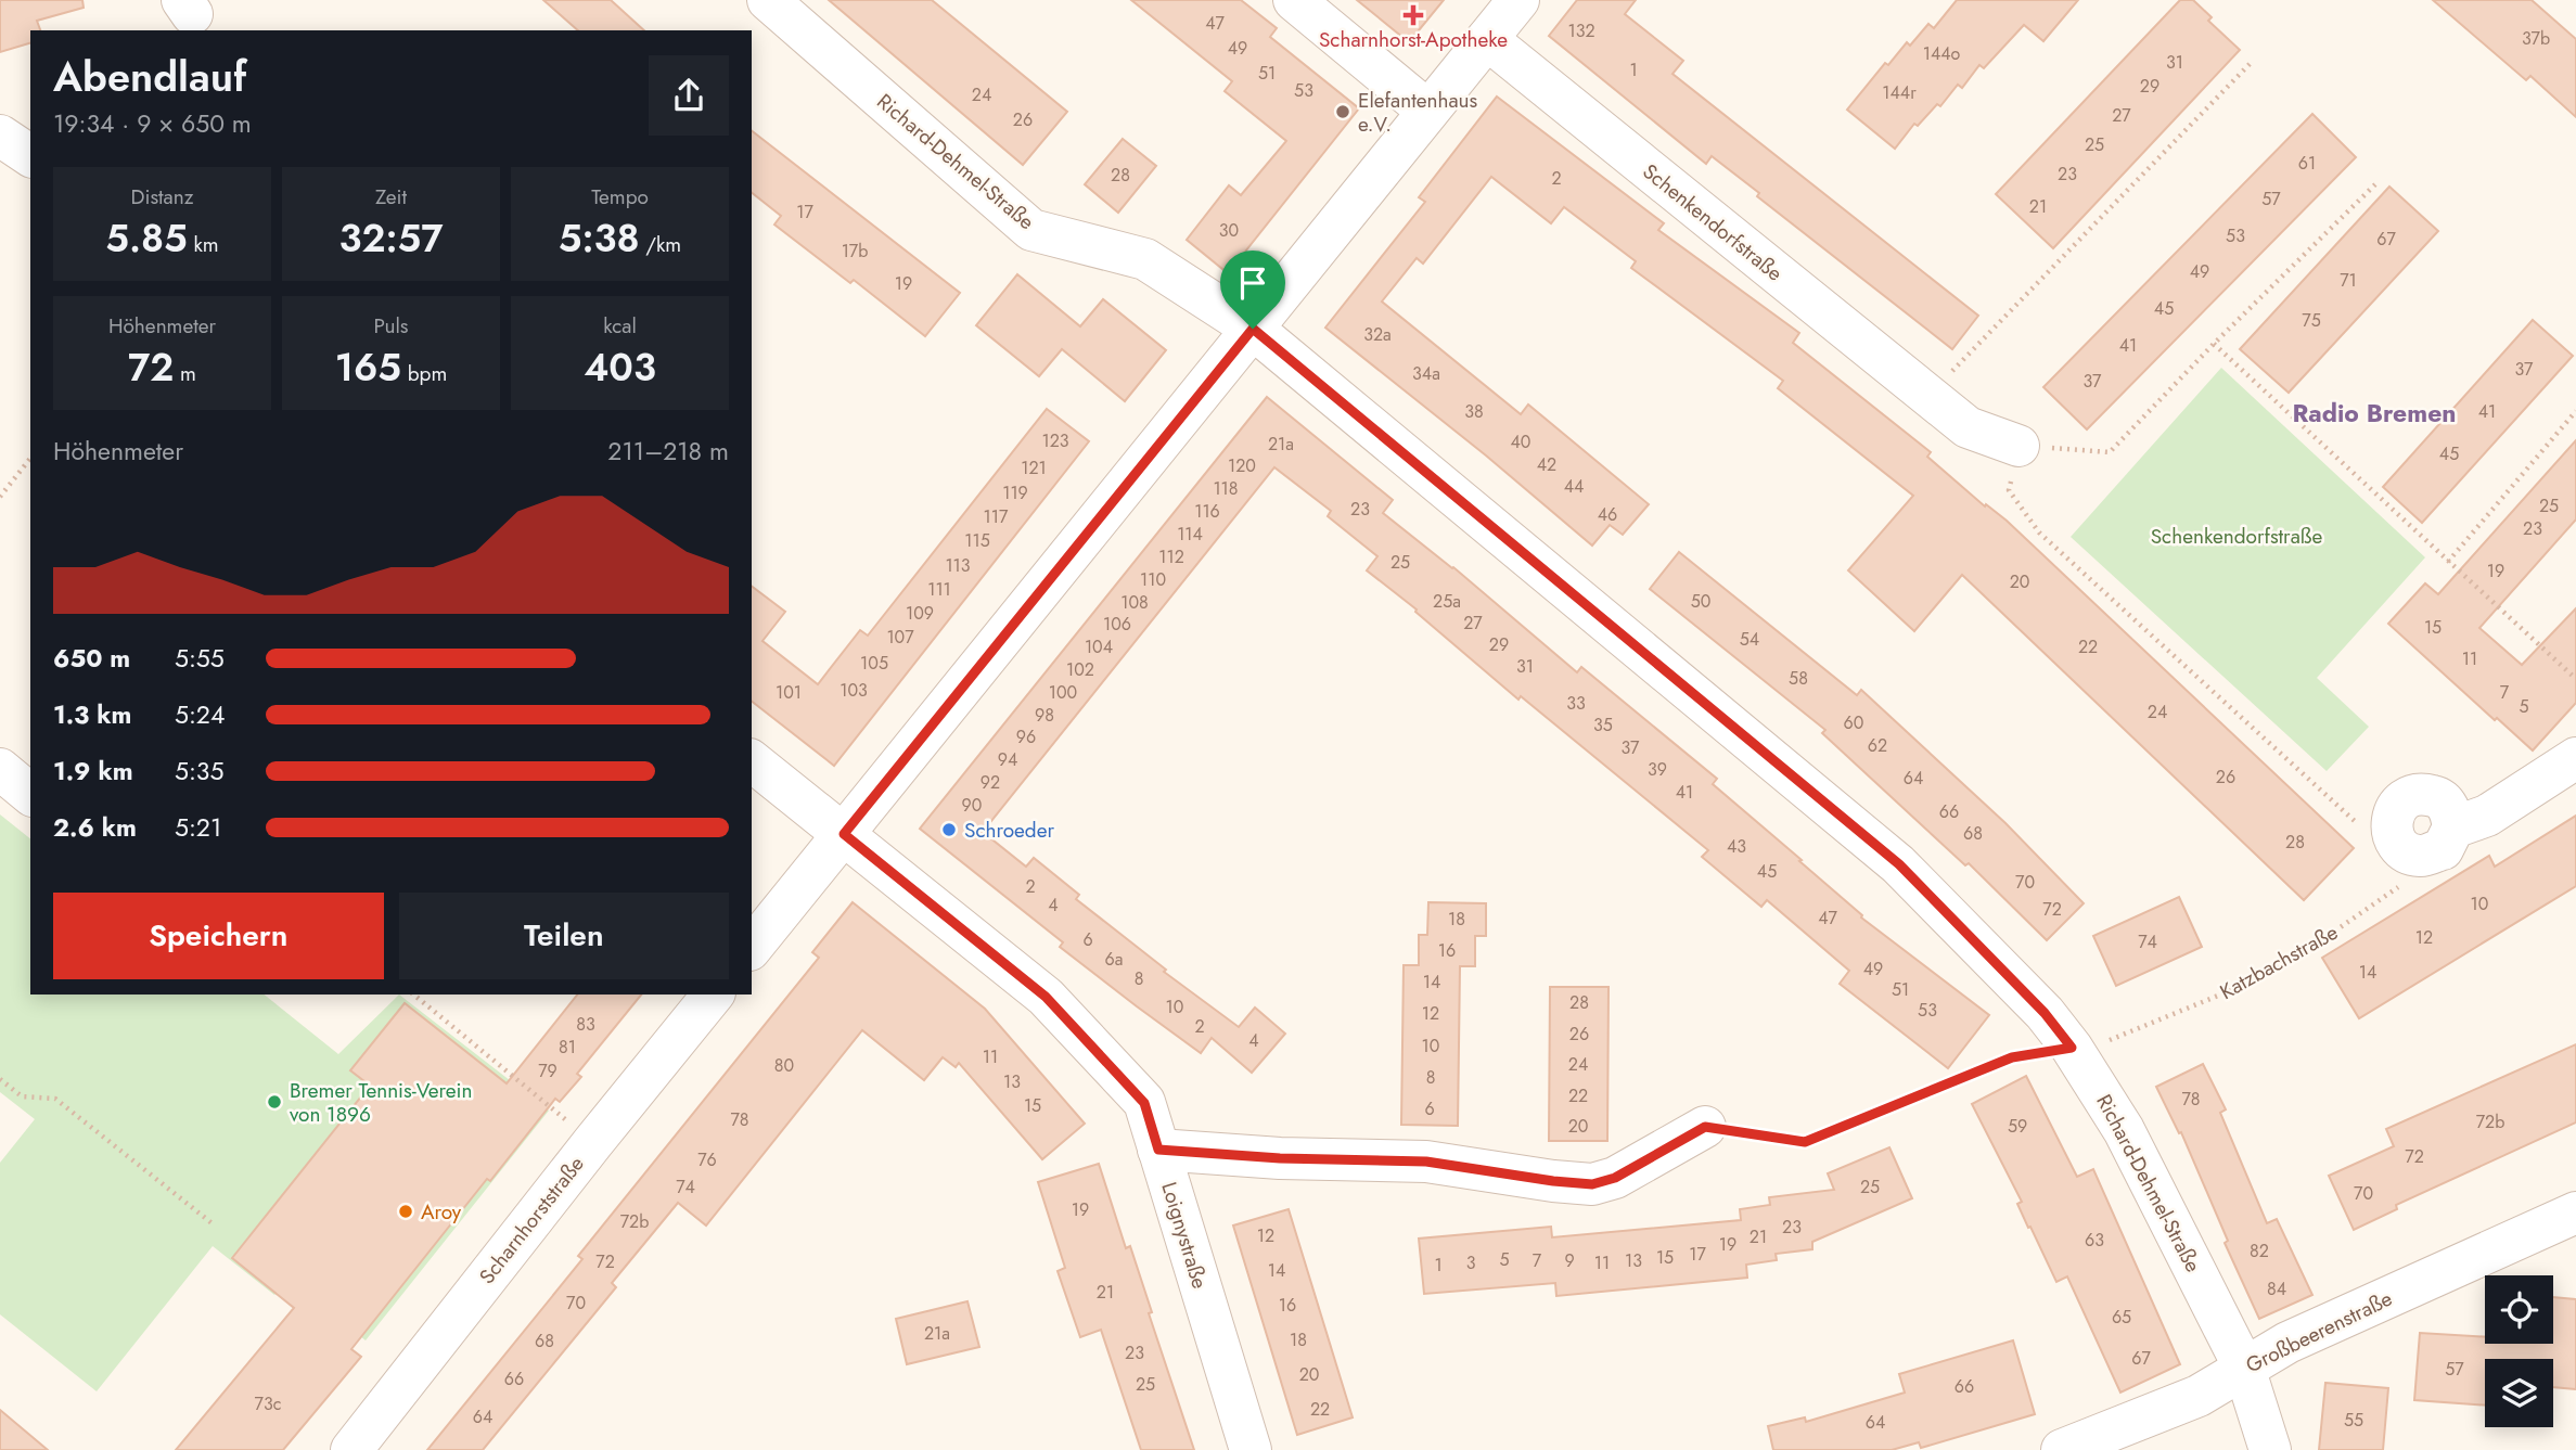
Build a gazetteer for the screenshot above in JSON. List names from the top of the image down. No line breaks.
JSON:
{"streets":{"street":["Richard-Dehmel-Straße","Schenkendorfstraße","Scharnhorststraße","Loignystraße","Großbeerenstraße"],"path":["Katzbachstraße"]},"crossings":[["Richard-Dehmel-Straße","Katzbachstraße"],["Richard-Dehmel-Straße","Großbeerenstraße"]],"districts":["Radio Bremen"],"parks":["Schenkendorfstraße"],"places":{"health":["Scharnhorst-Apotheke"],"other":["Elefantenhaus e.V.","Schroeder","Bremer Tennis-Verein von 1896","Aroy"]},"house_numbers":["47","132","37b","49","144o","31","1","51","29","53","144r","24","27","26","25","61","23","28","2","57","21","17","30","53","67","17b","49","71","19","45","75","32a","41","37","34a","37","38","41","123","40","21a","45","42","120","121","44","118","119","25","23","116","46","117","23","114","115","112","25","113","19","110","20","111","25a","50","108","109","27","106","15","107","54","29","104","22","11","105","31","102","58","103","101","100","7","33","5","24","98","60","35","96","62","37","94","39","26","64","92","41","90","66","68","28","43","45","70","2","10","4","72","47","18","12","6","74","16","6a","49","14","8","14","51","28","10","53","12","83","2","26","4","10","81","11","24","80","79","8","13","22","78","15","6","78","72b","20","59","72","76","74","25","70","19","72b","23","12","21","63","19","82","17","15","5","7","9","13","72","3","11","1","14","84","21","70","16","65","21a","18","68","23","67","57","20","66","25","66","73c","22","64","55","64"],"page":{"heading":["Abendlauf","19:34 · 9 × 650 m"],"stats":[["Distanz","5.85 km"],["Zeit","32:57"],["Tempo","5:38 /km"],["Höhenmeter","72 m"],["Puls","165 bpm"],["kcal","403"]],"chart":["Höhenmeter","211–218 m"],"list":[{"name":"650 m","note":"5:55"},{"name":"1.3 km","note":"5:24"},{"name":"1.9 km","note":"5:35"},{"name":"2.6 km","note":"5:21"}],"buttons":["Speichern","Teilen"]}}
